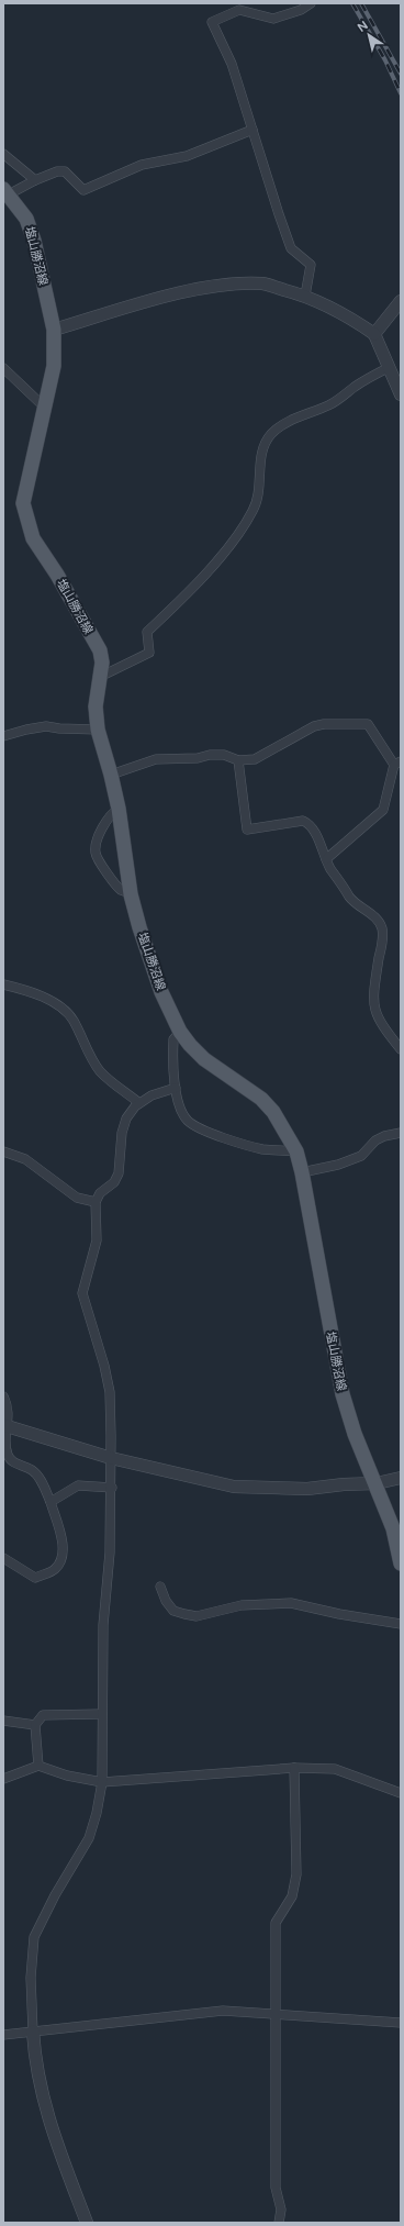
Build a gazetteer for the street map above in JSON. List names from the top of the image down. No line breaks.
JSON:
{"streets":{"main road":["塩山勝沼線"]},"north":"top left"}
